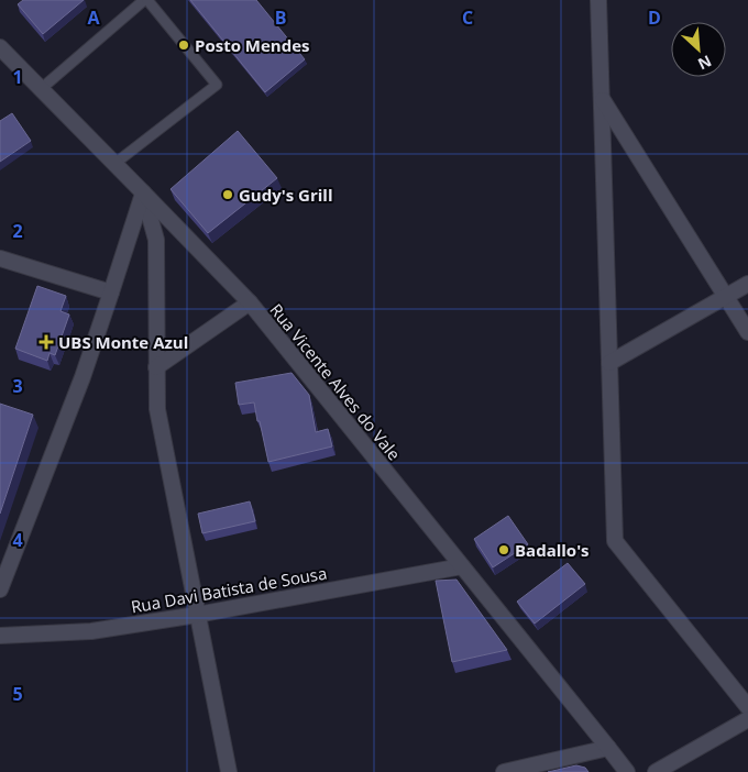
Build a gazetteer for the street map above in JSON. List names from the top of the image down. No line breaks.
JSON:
{"streets":{"street":["Rua Vicente Alves do Vale","Rua Davi Batista de Sousa"]},"crossings":[["Rua Vicente Alves do Vale","Rua Davi Batista de Sousa"]],"places":{"other":["Posto Mendes","Gudy's Grill","Badallo's"],"health":["UBS Monte Azul"]},"north":"bottom right","grid":{"columns":["A","B","C","D"],"rows":["1","2","3","4","5"]}}
